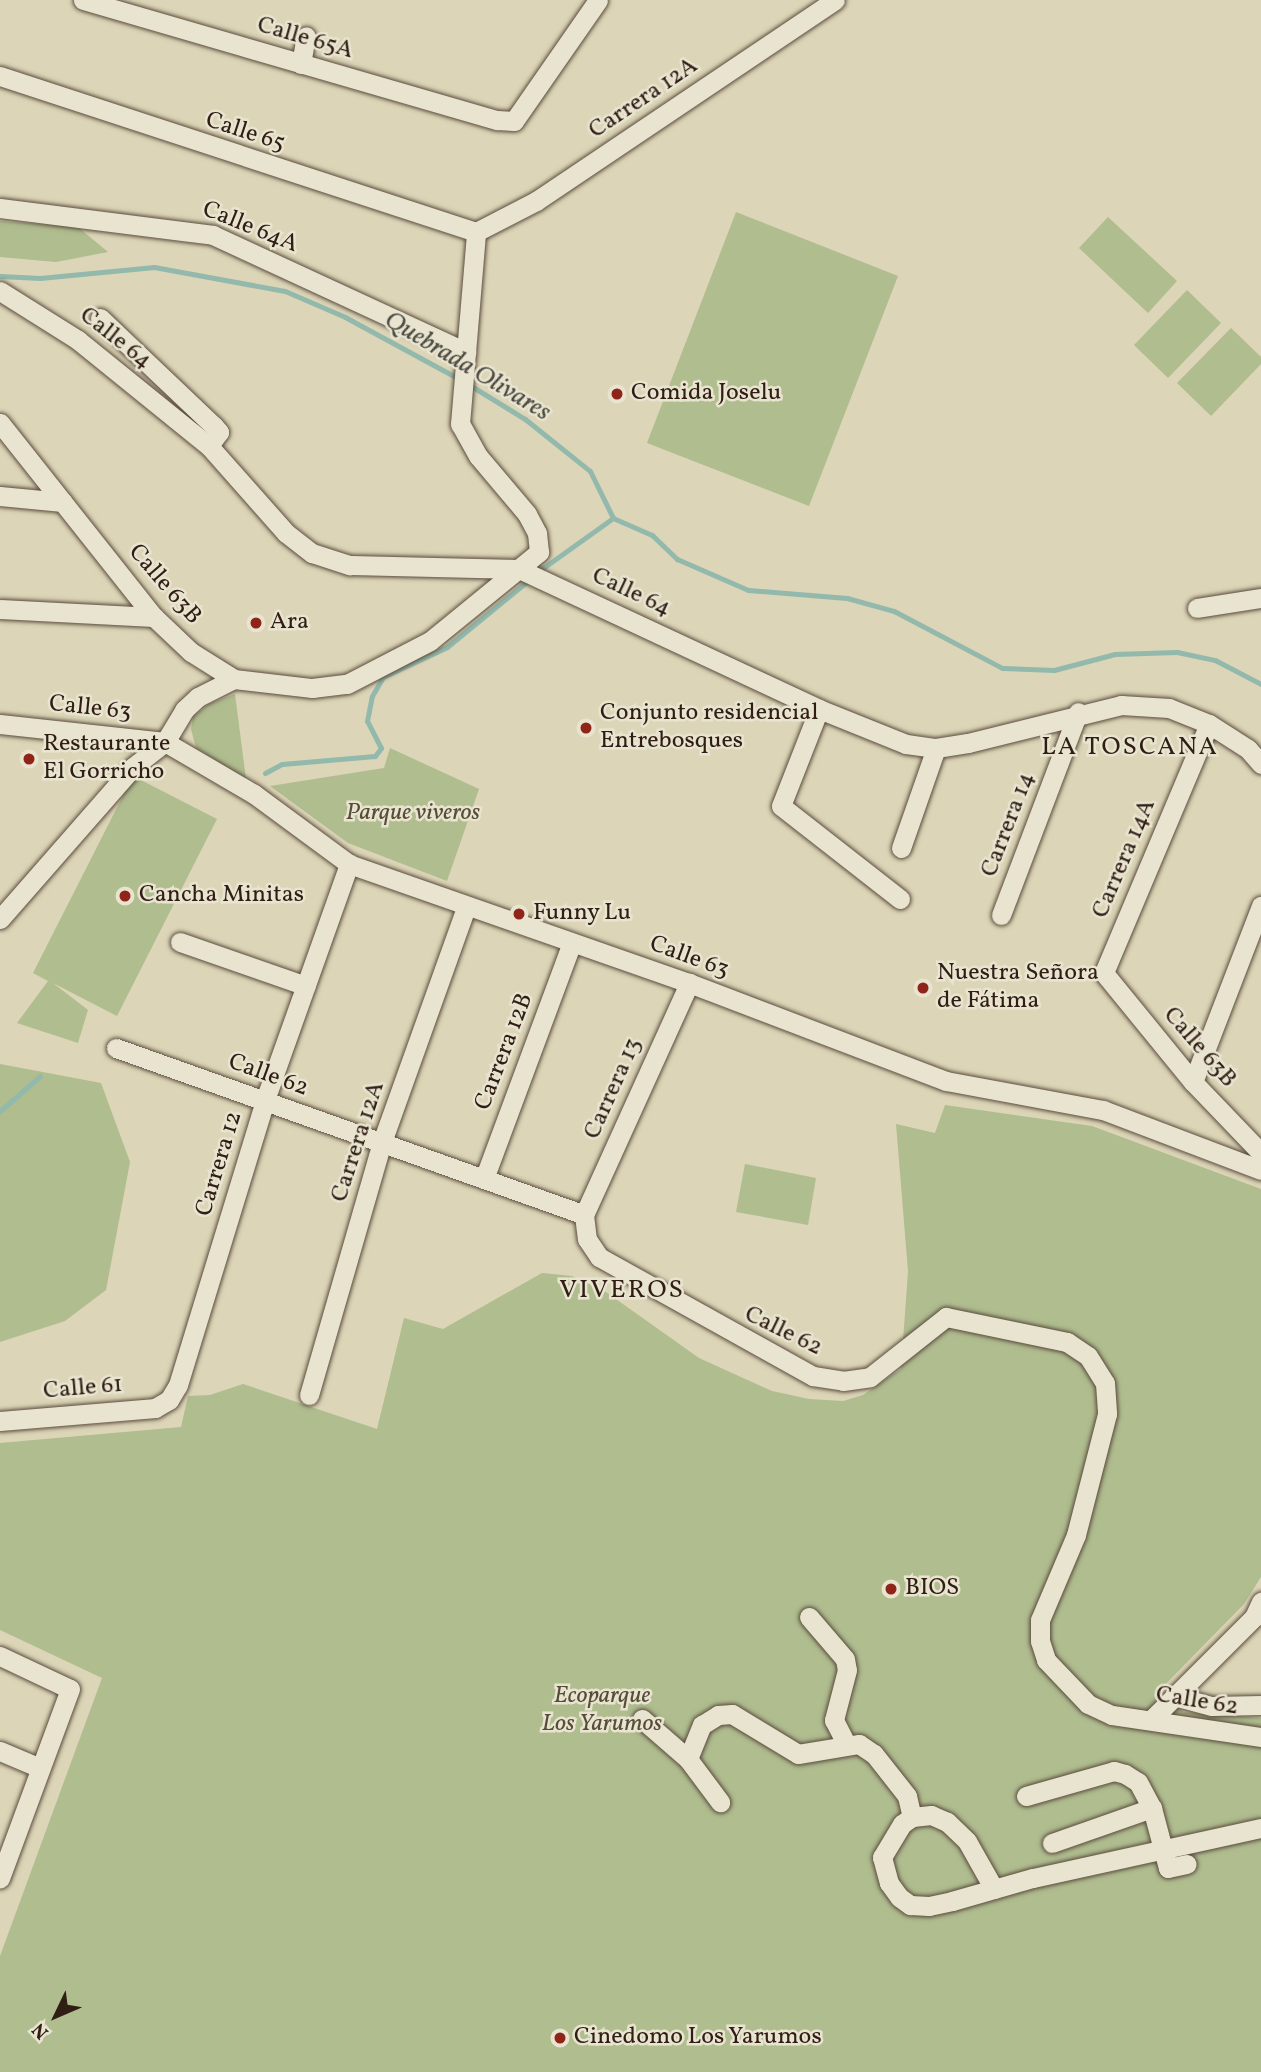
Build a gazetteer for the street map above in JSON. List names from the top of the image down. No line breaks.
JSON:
{"streets":{"street":["Calle 65A","Carrera 12A","Calle 65","Calle 64A","Calle 64","Calle 63B","Calle 63","Carrera 14","Carrera 14A","Carrera 12B","Calle 62","Carrera 13","Carrera 12","Calle 61"]},"crossings":[["Carrera 12A","Calle 65"],["Carrera 12A","Calle 63"],["Carrera 12A","Calle 62"],["Calle 64","Calle 63B"],["Calle 64","Carrera 14"],["Calle 64","Carrera 14A"],["Calle 63B","Carrera 14A"],["Calle 63","Carrera 12B"],["Calle 63","Carrera 13"],["Calle 63","Carrera 12"],["Carrera 12B","Calle 62"],["Calle 62","Carrera 13"],["Calle 62","Carrera 12"],["Carrera 12","Calle 61"]],"districts":["LA TOSCANA","VIVEROS"],"water":["Quebrada Olivares"],"parks":["Parque viveros","Ecoparque Los Yarumos"],"places":["Comida Joselu","Ara","Conjunto residencial Entrebosques","Restaurante El Gorricho","Cancha Minitas","Funny Lu","Nuestra Señora de Fátima","BIOS","Cinedomo Los Yarumos"],"north":"bottom left"}
